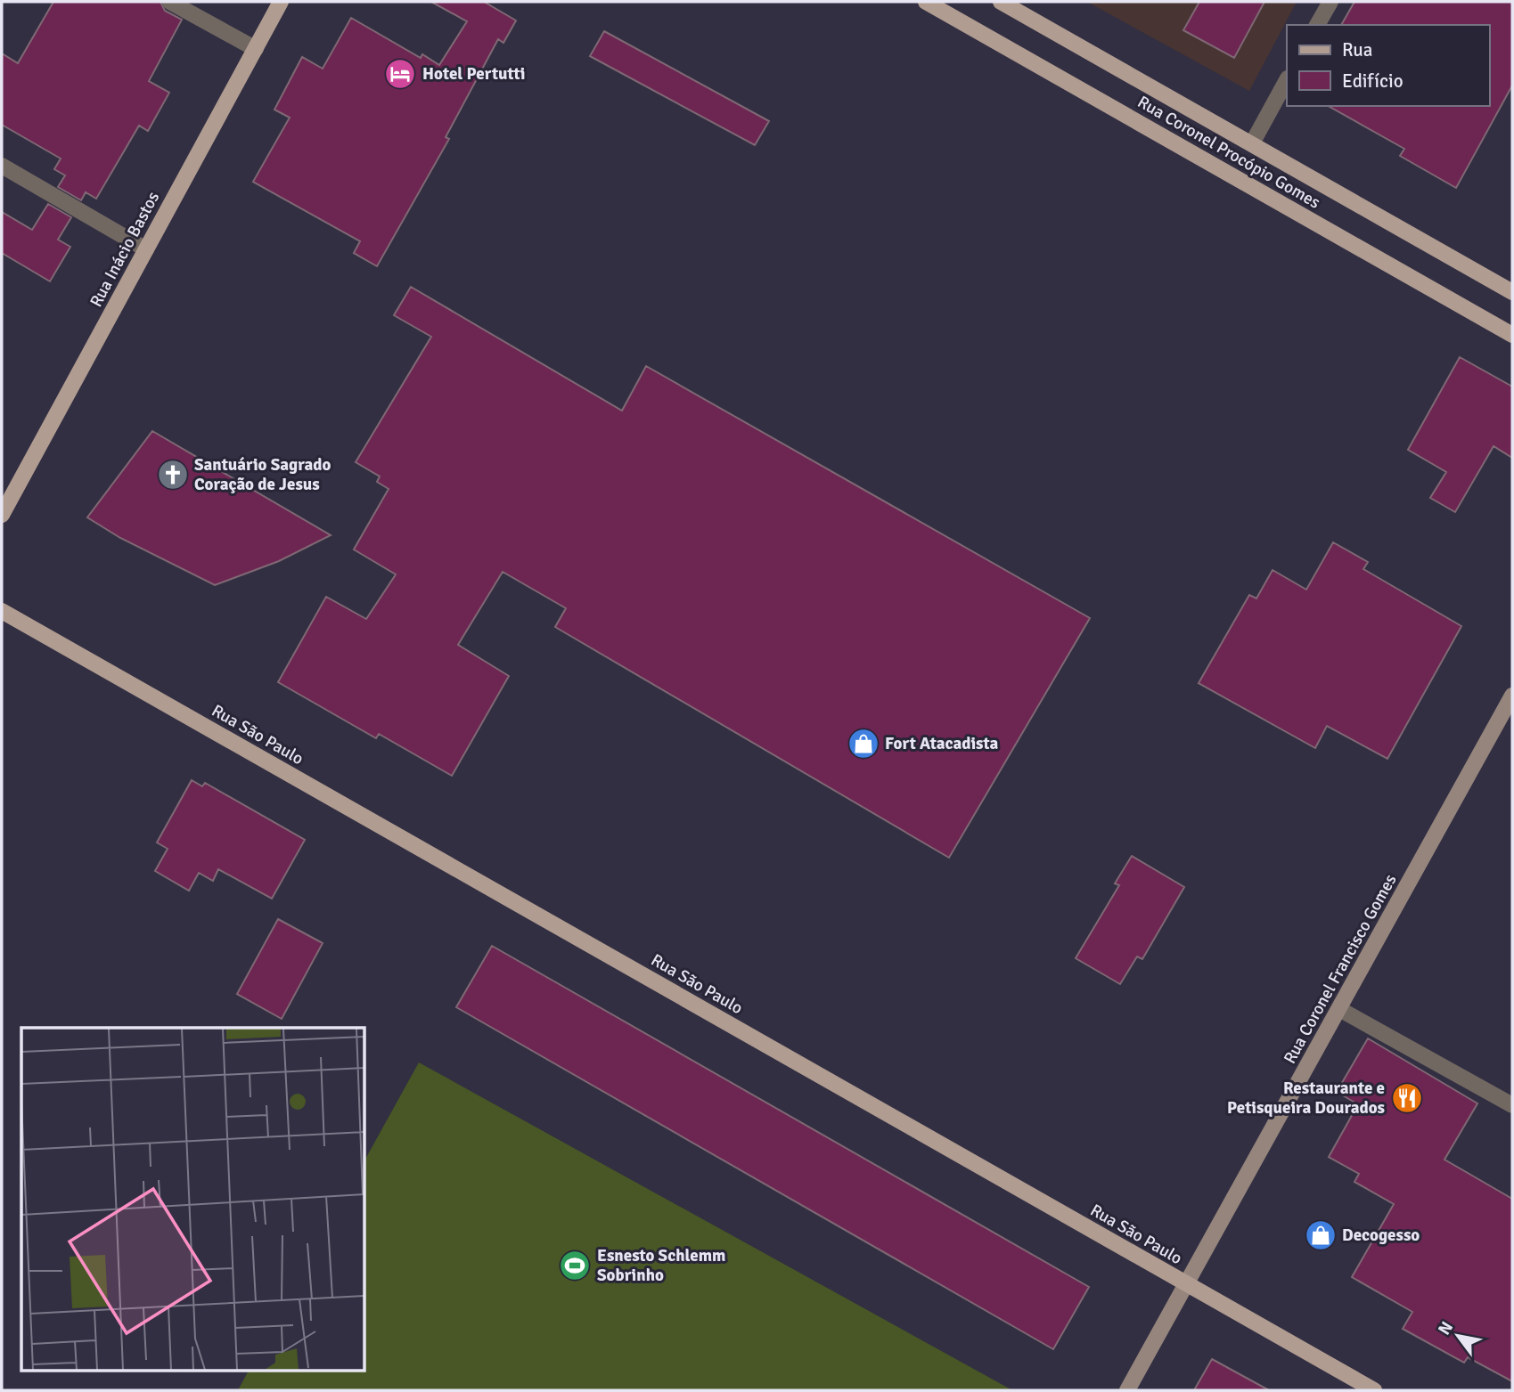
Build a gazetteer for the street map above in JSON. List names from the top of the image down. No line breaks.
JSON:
{"streets":{"main road":["Rua Coronel Procópio Gomes","Rua Inácio Bastos","Rua São Paulo","Rua Coronel Francisco Gomes"]},"crossings":[["Rua São Paulo","Rua Coronel Francisco Gomes"]],"places":{"hotel":["Hotel Pertutti"],"church":["Santuário Sagrado Coração de Jesus"],"shop":["Fort Atacadista","Decogesso"],"restaurant":["Restaurante e Petisqueira Dourados"],"sports":["Esnesto Schlemm Sobrinho"]},"legend":["Rua","Edifício"],"north":"top left"}
